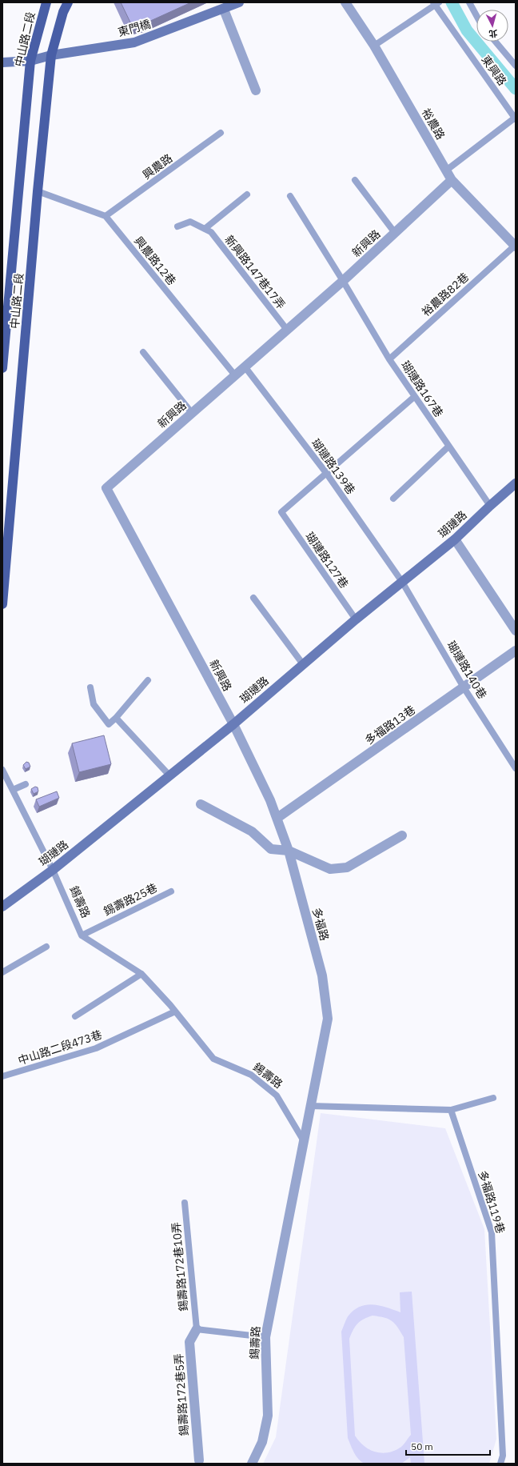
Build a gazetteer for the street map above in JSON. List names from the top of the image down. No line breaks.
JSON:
{"streets":{"main road":["中山路二段"],"street":["東門橋","裕農路","新興路","瑚璉路","多福路13巷","錫壽路","多福路","錫壽路172巷5弄"],"lane":["東興路","興農路","興農路12巷","新興路147巷17弄","裕農路82巷","瑚璉路167巷","瑚璉路139巷","瑚璉路127巷","瑚璉路140巷","錫壽路25巷","中山路二段473巷","多福路119巷","錫壽路172巷10弄"]},"crossings":[["東門橋","中山路二段"],["裕農路","新興路"],["裕農路","裕農路82巷"],["興農路","興農路12巷"],["新興路","興農路12巷"],["新興路","新興路147巷17弄"],["新興路","瑚璉路167巷"],["新興路","瑚璉路139巷"],["新興路","瑚璉路"],["新興路","多福路"],["裕農路82巷","瑚璉路167巷"],["瑚璉路167巷","瑚璉路"],["瑚璉路139巷","瑚璉路"],["瑚璉路139巷","瑚璉路127巷"],["瑚璉路139巷","瑚璉路140巷"],["瑚璉路","瑚璉路127巷"],["瑚璉路","瑚璉路140巷"],["瑚璉路","錫壽路"],["瑚璉路","多福路"],["瑚璉路140巷","多福路13巷"],["多福路13巷","多福路"],["錫壽路25巷","錫壽路"],["錫壽路","多福路"],["錫壽路","中山路二段473巷"],["錫壽路172巷10弄","錫壽路172巷5弄"]],"scale_bar":"50 m","north":"bottom"}
